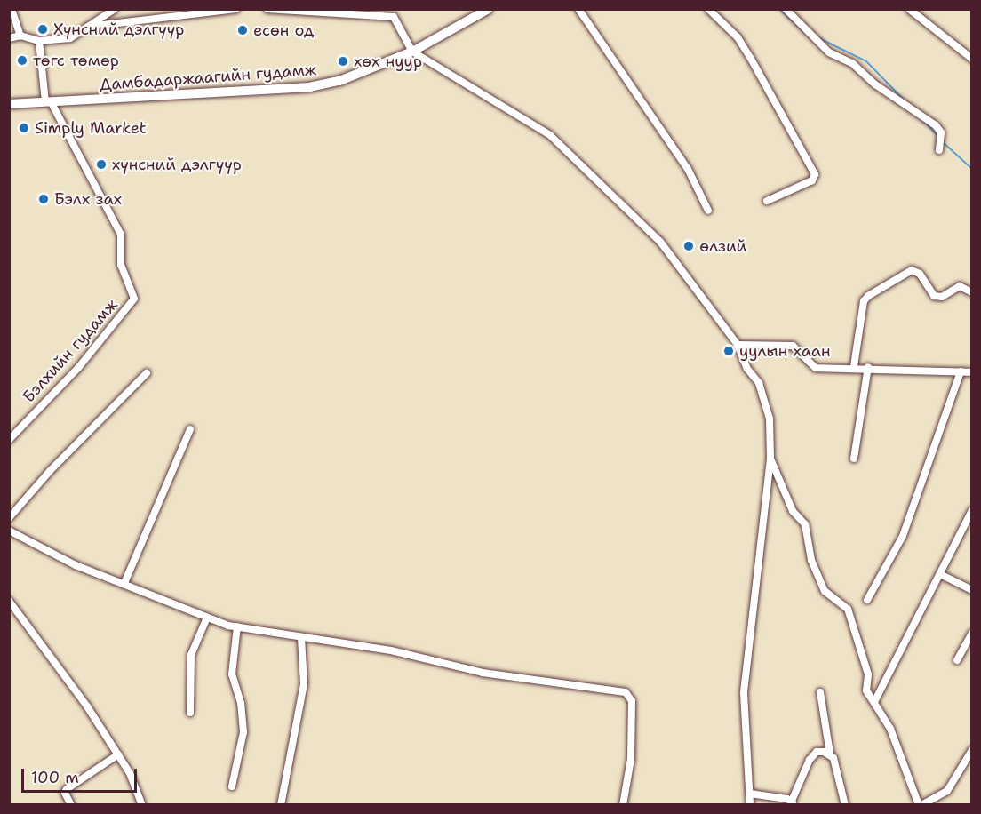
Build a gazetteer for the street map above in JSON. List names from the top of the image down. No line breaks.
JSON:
{"streets":{"main road":["Дамбадаржаагийн гудамж"],"street":["Бэлхийн гудамж"]},"crossings":[["Дамбадаржаагийн гудамж","Бэлхийн гудамж"]],"places":["Хүнсний дэлгүүр","есөн од","төгс төмөр","хөх нуур","Simply Market","хүнсний дэлгүүр","Бэлх зах","өлзий","уулын хаан"],"scale_bar":"100 m"}
